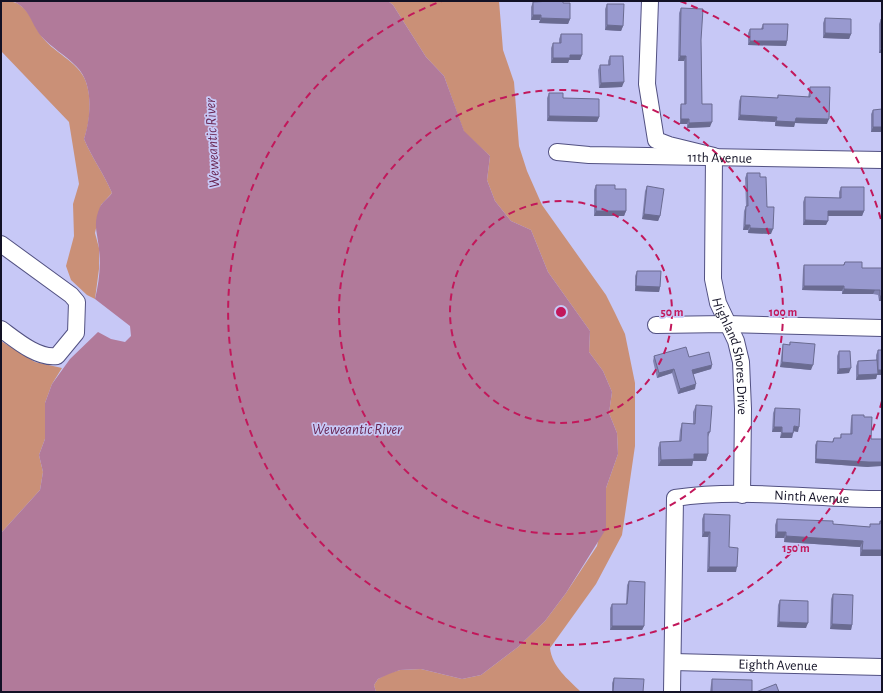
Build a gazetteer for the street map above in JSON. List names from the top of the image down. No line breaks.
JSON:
{"streets":{"street":["11th Avenue","Highland Shores Drive","Ninth Avenue","Eighth Avenue"]},"crossings":[["11th Avenue","Highland Shores Drive"],["Highland Shores Drive","Ninth Avenue"]],"water":["Weweantic River"],"rings":["50 m","100 m","150 m"]}
